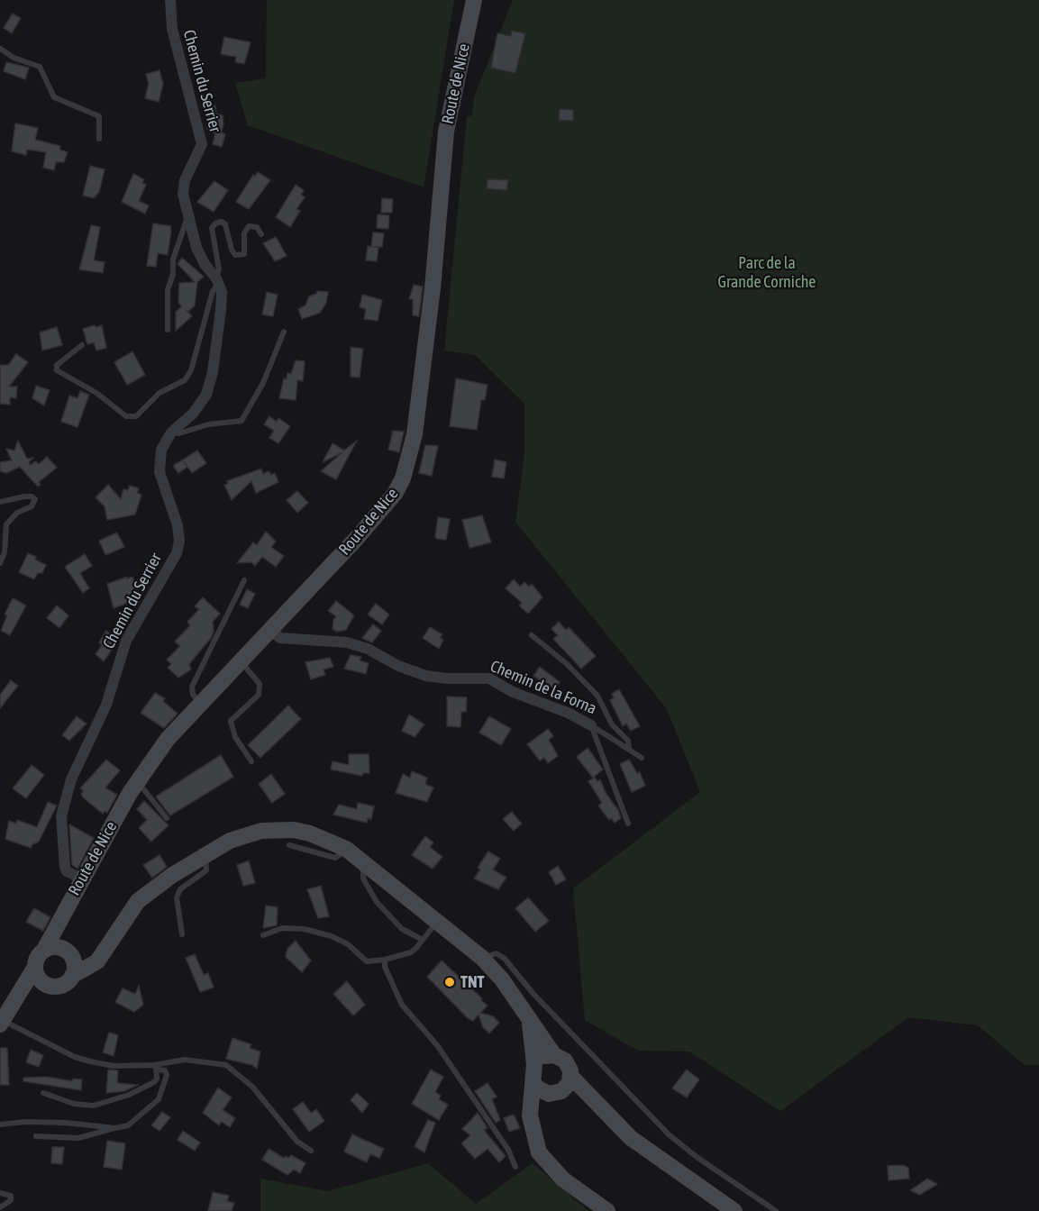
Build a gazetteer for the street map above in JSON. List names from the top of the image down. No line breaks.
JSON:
{"streets":{"main road":["Route de Nice"],"street":["Chemin du Serrier","Chemin de la Forna"]},"crossings":[["Chemin du Serrier","Route de Nice"],["Route de Nice","Chemin de la Forna"]],"parks":["Parc de la Grande Corniche"],"places":["TNT"]}
